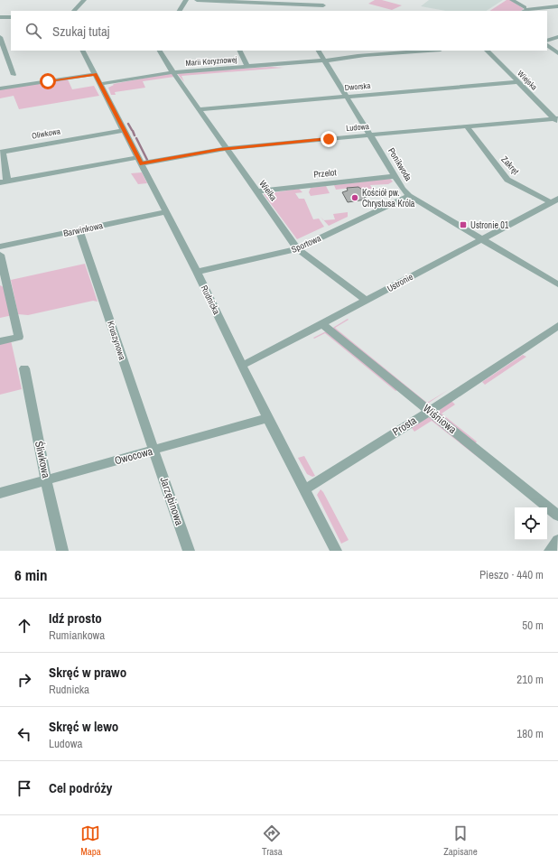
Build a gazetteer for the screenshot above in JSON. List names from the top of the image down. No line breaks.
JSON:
{"streets":{"street":["Marii Koryznowej","Wiejska","Dworska","Ludowa","Oliwkowa","Ponikwoda","Zakręt","Przelot","Wielka","Barwinkowa","Sportowa","Ustronie","Rudnicka","Kruszynowa","Wiśniowa","Prosta","Owocowa","Śliwkowa","Jarzębinowa"]},"crossings":[["Marii Koryznowej","Ponikwoda"],["Marii Koryznowej","Wielka"],["Marii Koryznowej","Rudnicka"],["Wiejska","Dworska"],["Wiejska","Ludowa"],["Dworska","Ponikwoda"],["Dworska","Wielka"],["Ludowa","Oliwkowa"],["Ludowa","Ponikwoda"],["Ludowa","Zakręt"],["Ludowa","Wielka"],["Ludowa","Rudnicka"],["Oliwkowa","Rudnicka"],["Ponikwoda","Przelot"],["Ponikwoda","Sportowa"],["Ponikwoda","Ustronie"],["Zakręt","Ustronie"],["Przelot","Wielka"],["Wielka","Sportowa"],["Wielka","Ustronie"],["Barwinkowa","Rudnicka"],["Barwinkowa","Kruszynowa"],["Sportowa","Rudnicka"],["Ustronie","Rudnicka"],["Ustronie","Wiśniowa"],["Rudnicka","Prosta"],["Rudnicka","Owocowa"],["Kruszynowa","Owocowa"],["Kruszynowa","Jarzębinowa"],["Wiśniowa","Prosta"],["Owocowa","Śliwkowa"],["Owocowa","Jarzębinowa"]],"places":{"other":["Kościół pw. Chrystusa Króla"],"transit":["Ustronie 01"]},"page":{"search":"Szukaj tutaj","heading":["6 min","Pieszo · 440 m"],"list":[["Idź prosto","Rumiankowa","50 m"],["Skręć w prawo","Rudnicka","210 m"],["Skręć w lewo","Ludowa","180 m"],"Cel podróży"],"nav":["Mapa","Trasa","Zapisane"]}}
